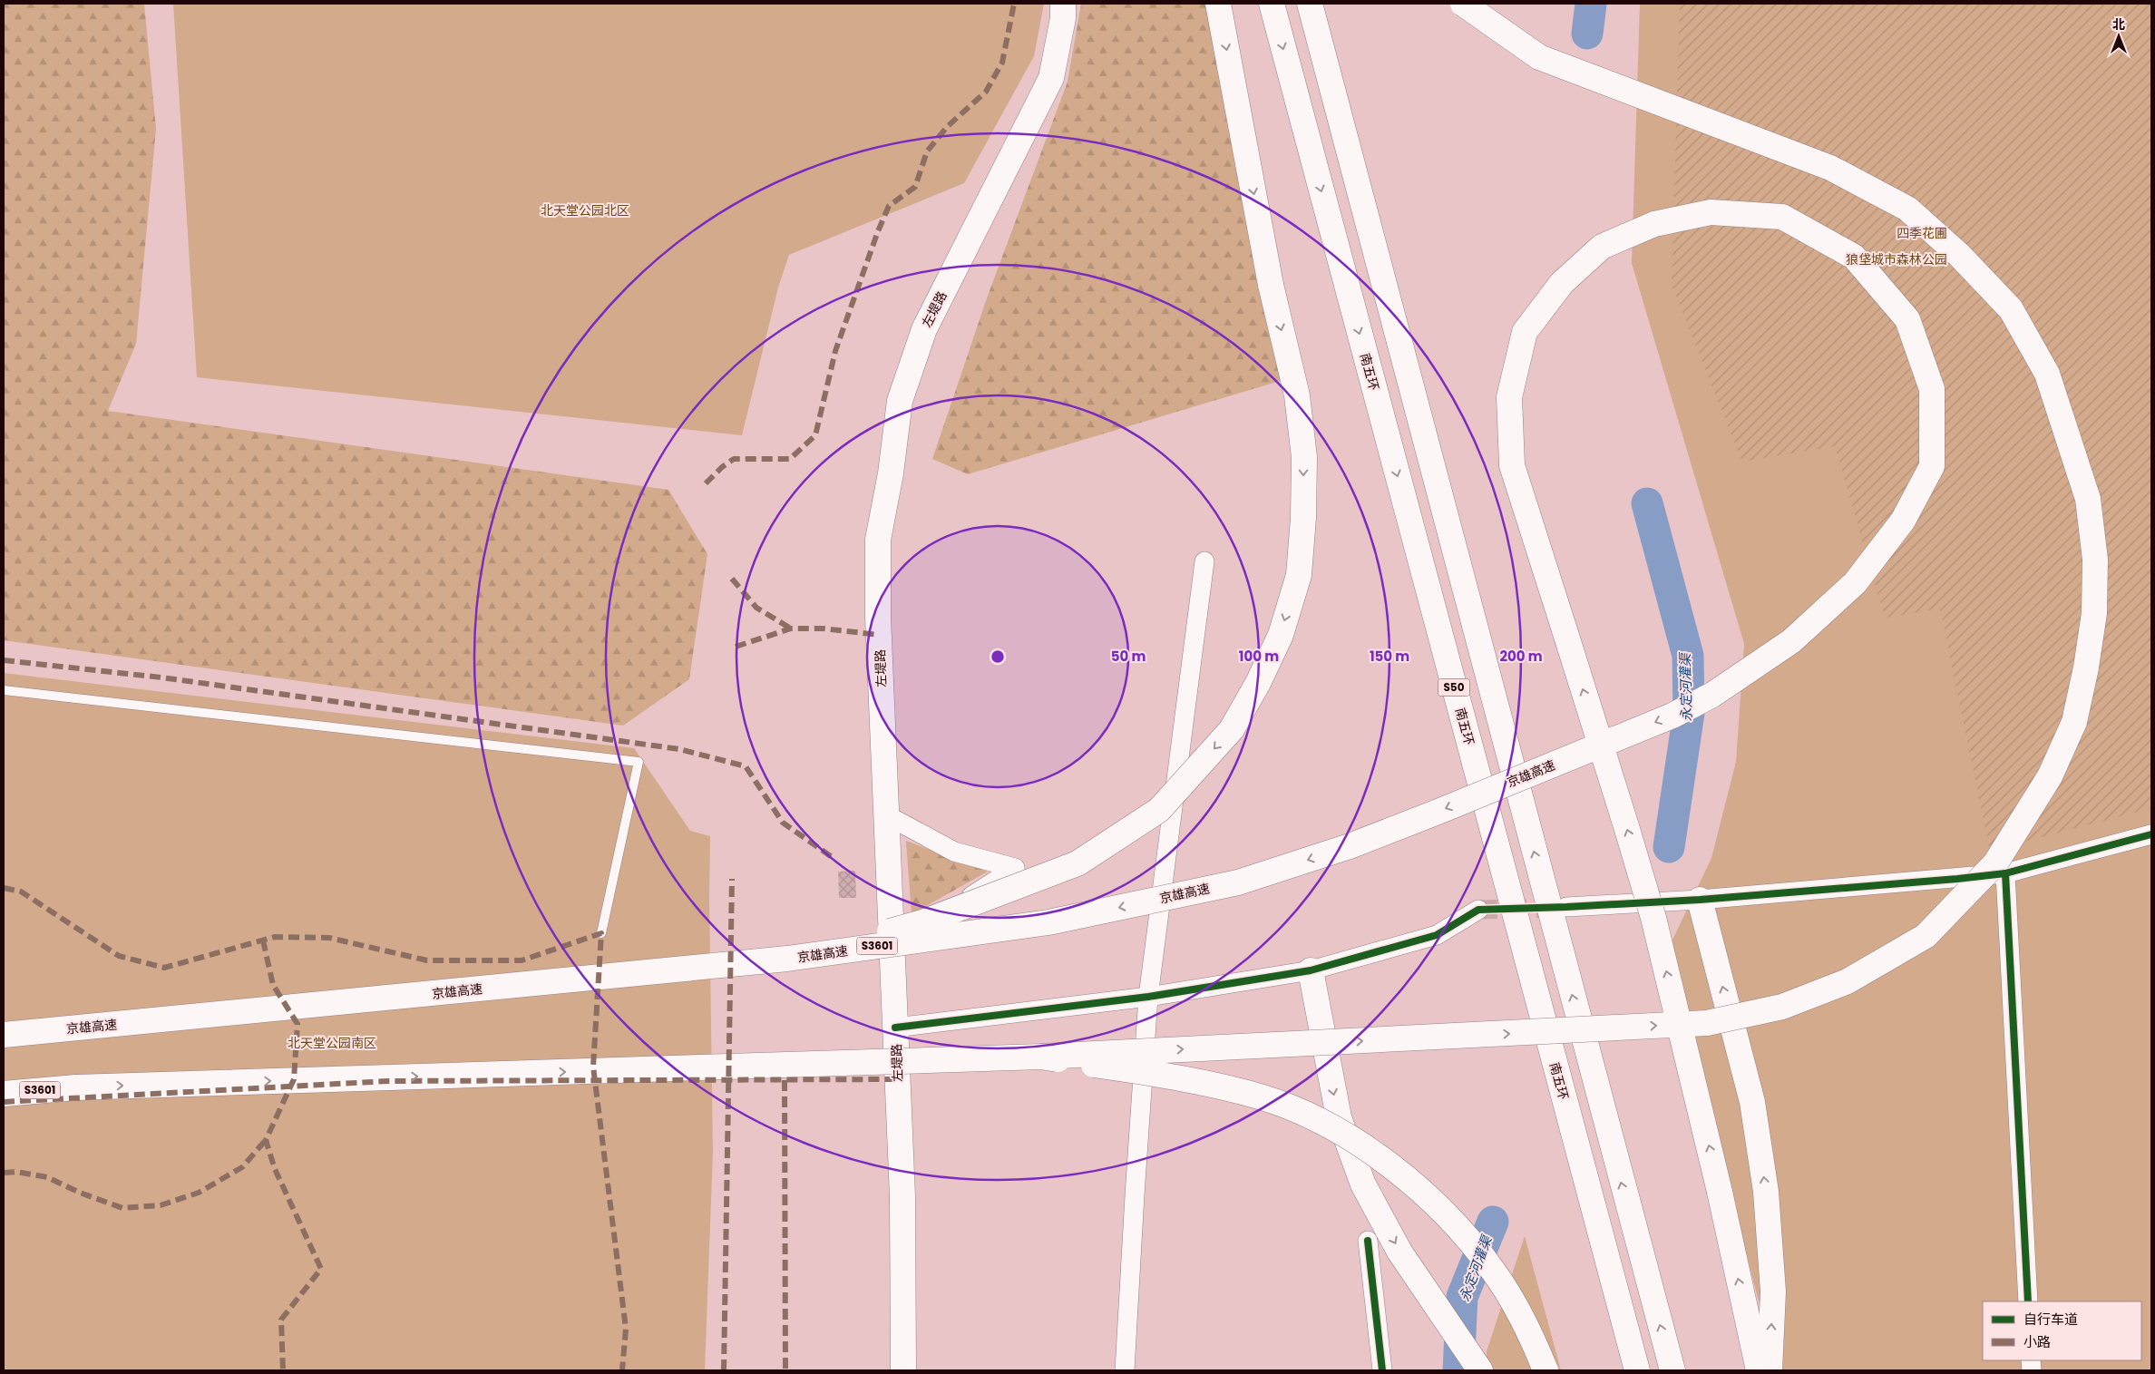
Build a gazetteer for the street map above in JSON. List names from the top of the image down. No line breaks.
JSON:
{"streets":{"main road":["左堤路","南五环","S50","京雄高速","S3601"]},"water":["永定河灌渠"],"parks":["北天堂公园北区","四季花圃","狼垡城市森林公园","北天堂公园南区"],"legend":["自行车道","小路"],"north":"top","rings":["50 m","100 m","150 m","200 m"]}
